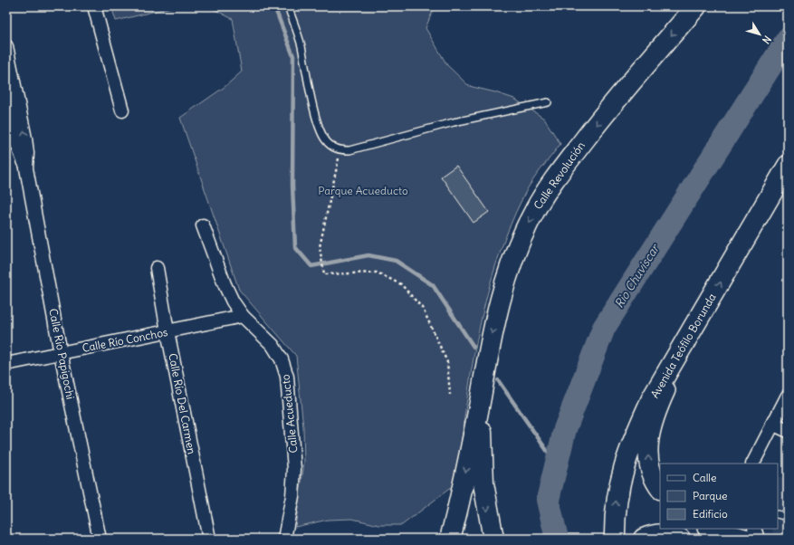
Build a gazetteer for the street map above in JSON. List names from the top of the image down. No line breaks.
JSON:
{"streets":{"main road":["Calle Revolución","Avenida Teófilo Borunda"],"street":["Calle Río Conchos","Calle Río Papigochi","Calle Río Del Carmen","Calle Acueducto"]},"crossings":[["Calle Río Conchos","Calle Río Papigochi"],["Calle Río Conchos","Calle Río Del Carmen"],["Calle Río Conchos","Calle Acueducto"]],"one_way":["Calle Revolución"],"water":["Rio Chuviscar"],"parks":["Parque Acueducto"],"legend":["Calle","Parque","Edificio"],"north":"bottom right"}
